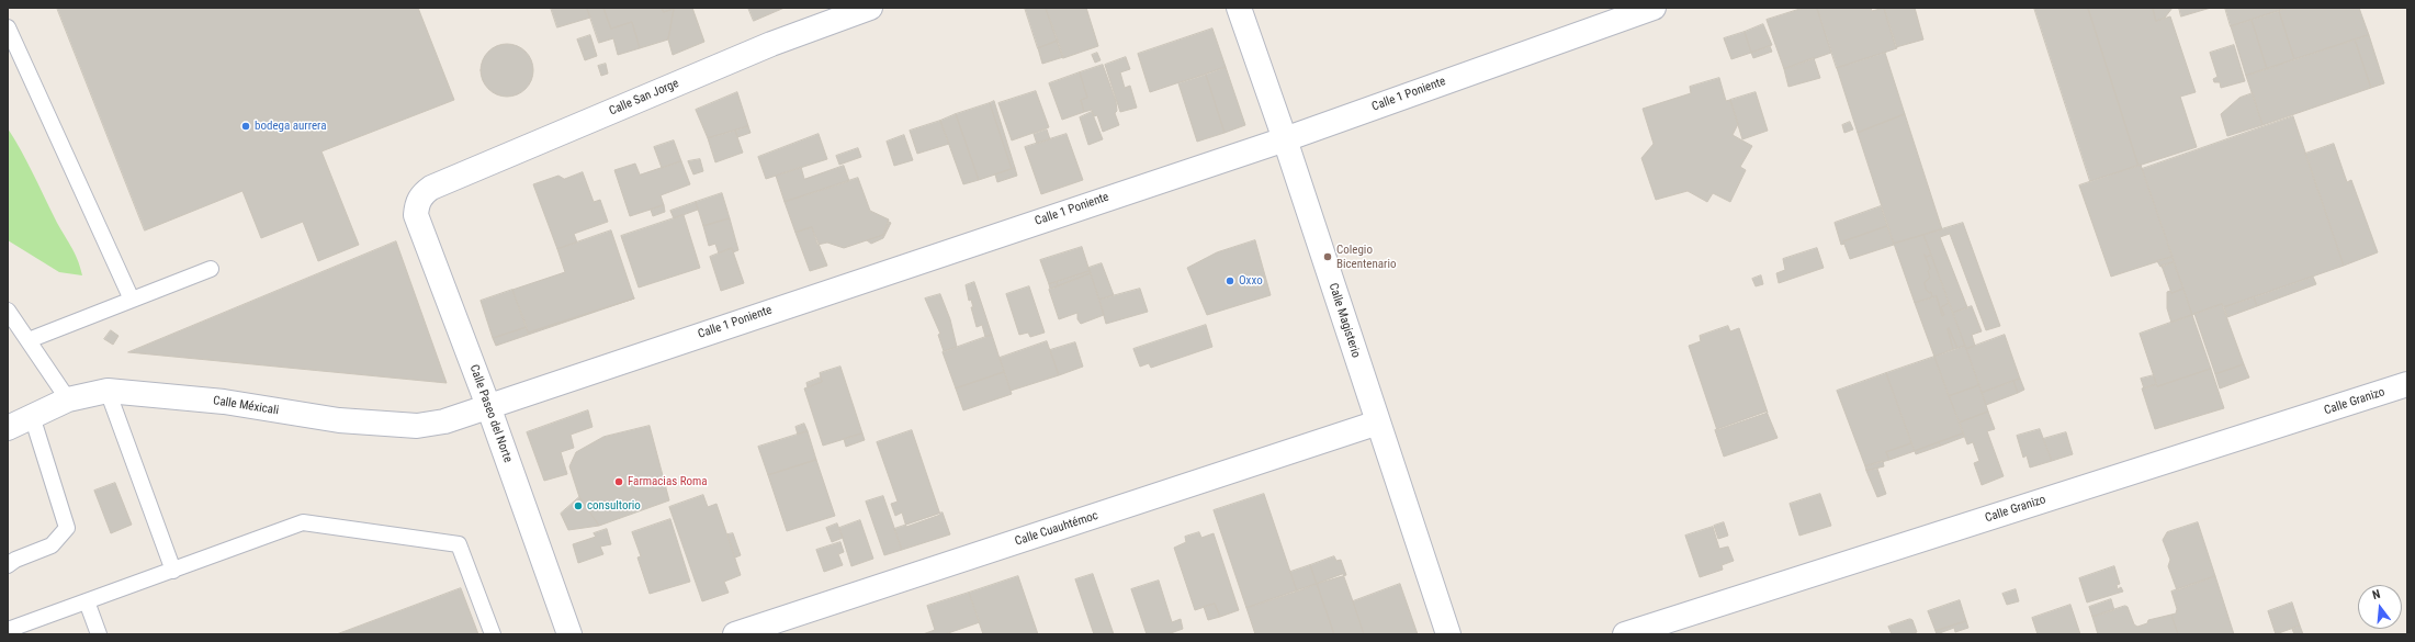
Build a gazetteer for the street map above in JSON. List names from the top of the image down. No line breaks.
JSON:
{"streets":{"street":["Calle 1 Poniente","Calle San Jorge","Calle Magisterio","Calle Granizo","Calle Méxicali","Calle Paseo del Norte","Calle Cuauhtémoc"]},"crossings":[["Calle 1 Poniente","Calle Magisterio"],["Calle 1 Poniente","Calle Méxicali"],["Calle 1 Poniente","Calle Paseo del Norte"],["Calle San Jorge","Calle Paseo del Norte"],["Calle Magisterio","Calle Cuauhtémoc"],["Calle Méxicali","Calle Paseo del Norte"]],"places":["bodega aurrera","Colegio Bicentenario","Oxxo","Farmacias Roma","consultorio"],"north":"top"}
